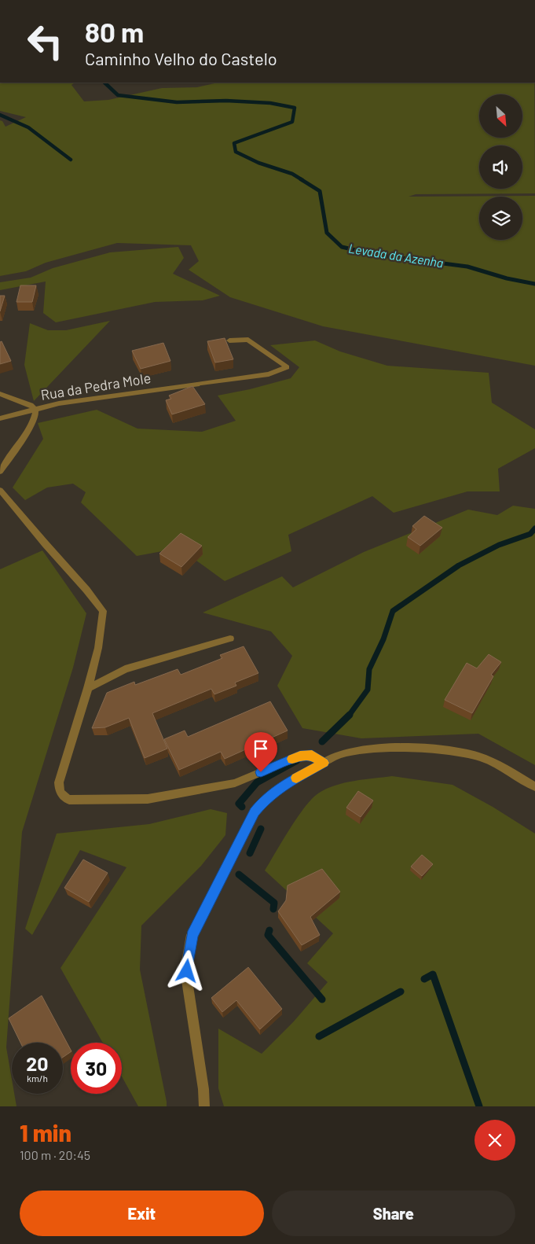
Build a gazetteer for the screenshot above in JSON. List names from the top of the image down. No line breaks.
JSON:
{"streets":{"street":["Rua da Pedra Mole"]},"water":["Levada da Azenha"],"north":"bottom right","page":{"turn":["80 m","Caminho Velho do Castelo"],"speed":"20 km/h","limit":"30","heading":["1 min","100 m · 20:45"],"buttons":["Exit","Share"]}}
